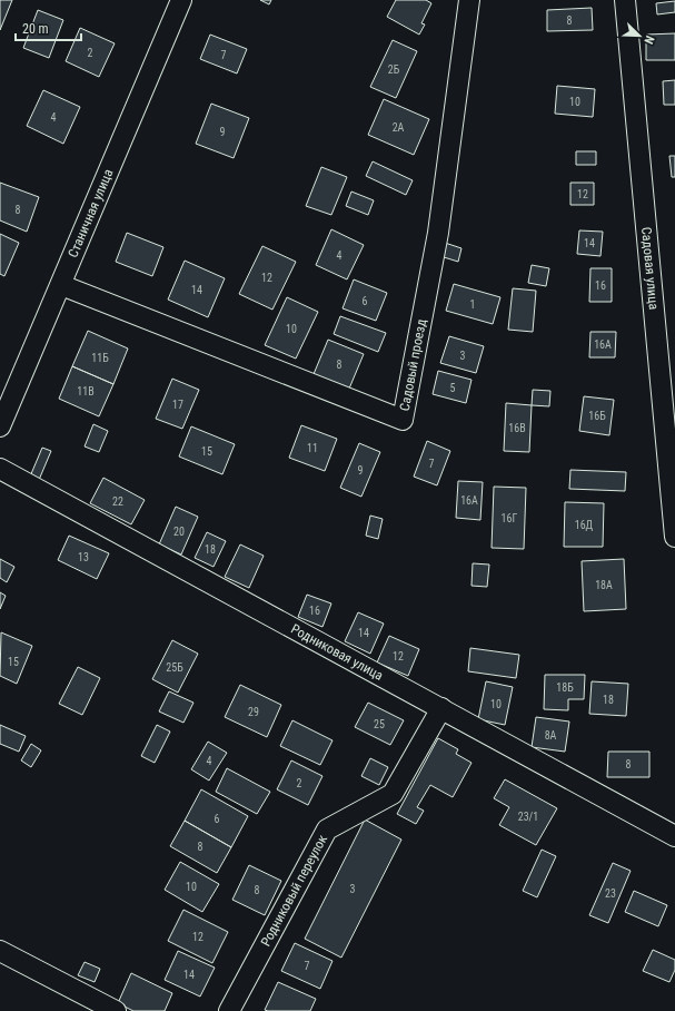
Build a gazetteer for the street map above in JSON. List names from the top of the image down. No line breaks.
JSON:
{"streets":{"street":["Станичная улица","Садовая улица","Садовый проезд","Родниковая улица","Родниковый переулок"]},"crossings":[["Станичная улица","Садовый проезд"],["Родниковая улица","Родниковый переулок"]],"house_numbers":["8","2","7","2Б","10","4","2А","9","12","8","14","4","12","16","14","6","1","10","16А","3","11Б","8","5","11В","17","16Б","16В","11","15","7","9","16А","22","16Г","16Д","20","18","13","18А","16","14","12","15","25Б","18Б","18","10","29","25","8А","4","8","2","23/1","6","8","10","3","8","23","12","7","14"],"scale_bar":"20 m","north":"bottom right"}
